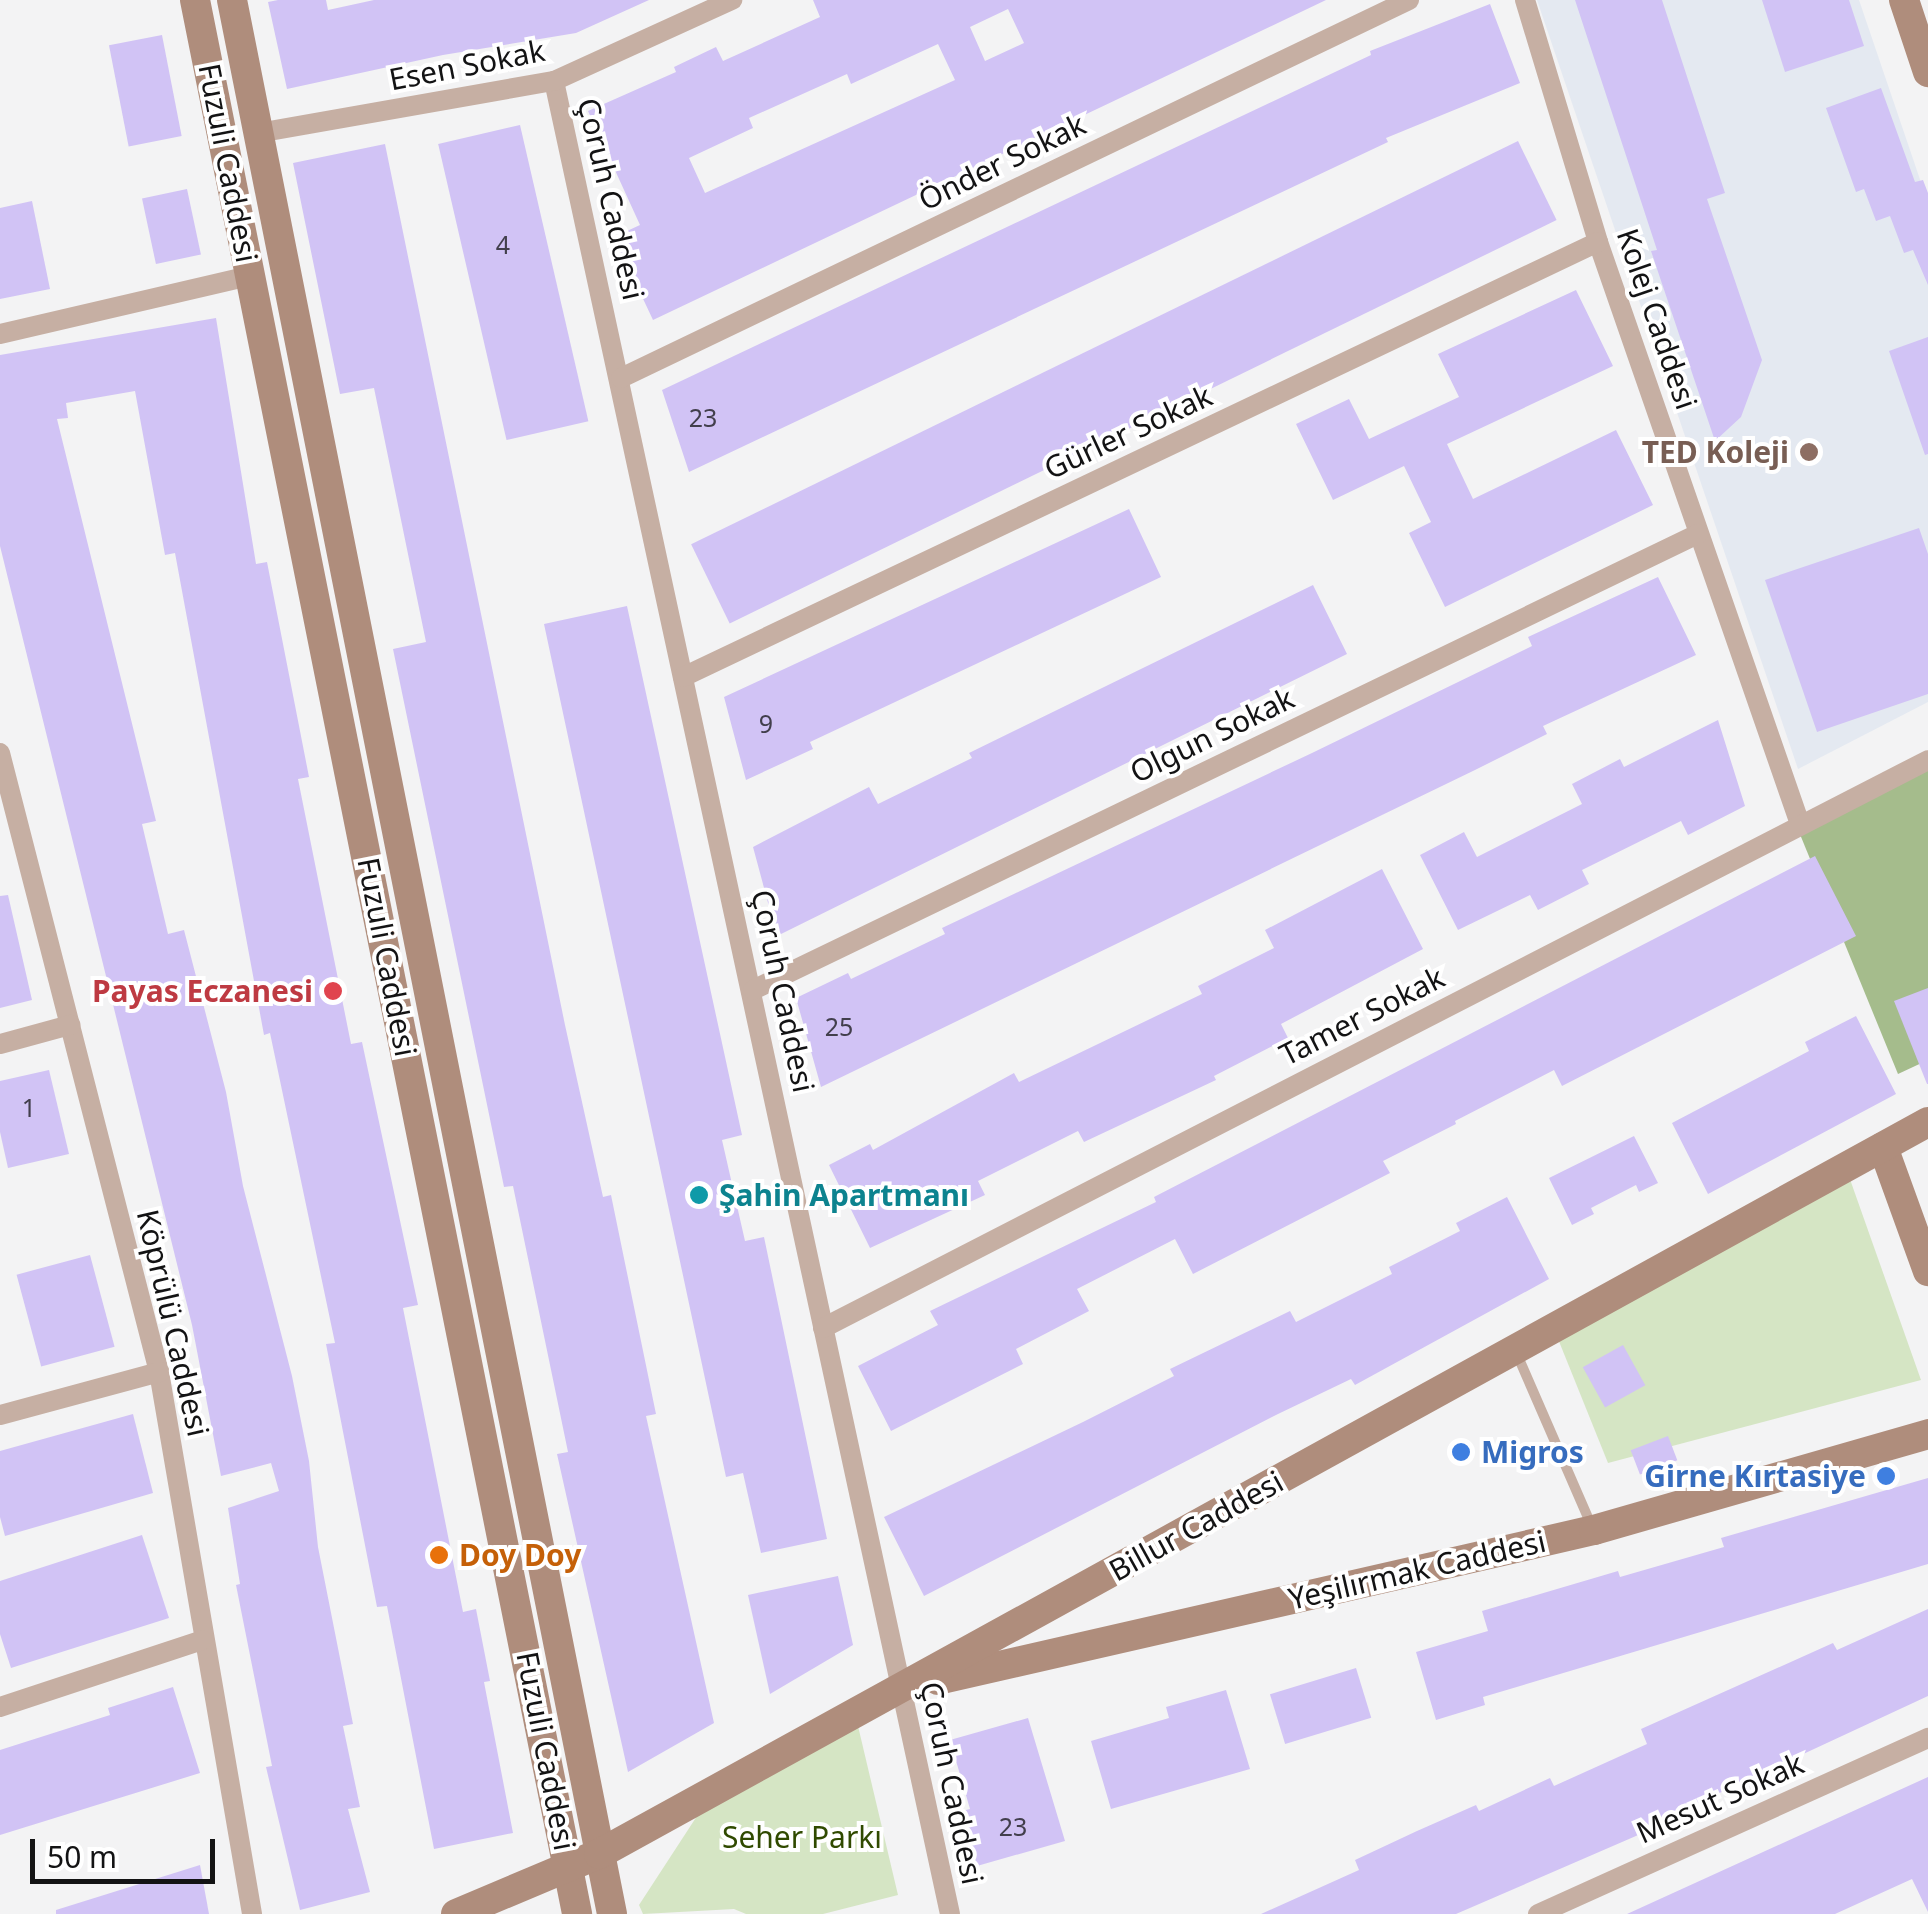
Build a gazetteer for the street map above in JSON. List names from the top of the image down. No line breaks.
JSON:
{"streets":{"street":["Esen Sokak","Önder Sokak","Fuzuli Caddesi","Çoruh Caddesi","Kolej Caddesi","Gürler Sokak","Olgun Sokak","Tamer Sokak","Köprülü Caddesi","Billur Caddesi","Yeşilırmak Caddesi","Mesut Sokak"]},"crossings":[["Esen Sokak","Fuzuli Caddesi"],["Esen Sokak","Çoruh Caddesi"],["Önder Sokak","Çoruh Caddesi"],["Fuzuli Caddesi","Billur Caddesi"],["Çoruh Caddesi","Gürler Sokak"],["Çoruh Caddesi","Olgun Sokak"],["Çoruh Caddesi","Tamer Sokak"],["Çoruh Caddesi","Billur Caddesi"],["Çoruh Caddesi","Yeşilırmak Caddesi"],["Kolej Caddesi","Gürler Sokak"],["Kolej Caddesi","Olgun Sokak"],["Kolej Caddesi","Tamer Sokak"],["Billur Caddesi","Yeşilırmak Caddesi"]],"parks":["Seher Parkı"],"places":["TED Koleji","Payas Eczanesi","Şahin Apartmanı","Migros","Girne Kırtasiye","Doy Doy"],"house_numbers":["4","23","9","25","1","23"],"scale_bar":"50 m"}
